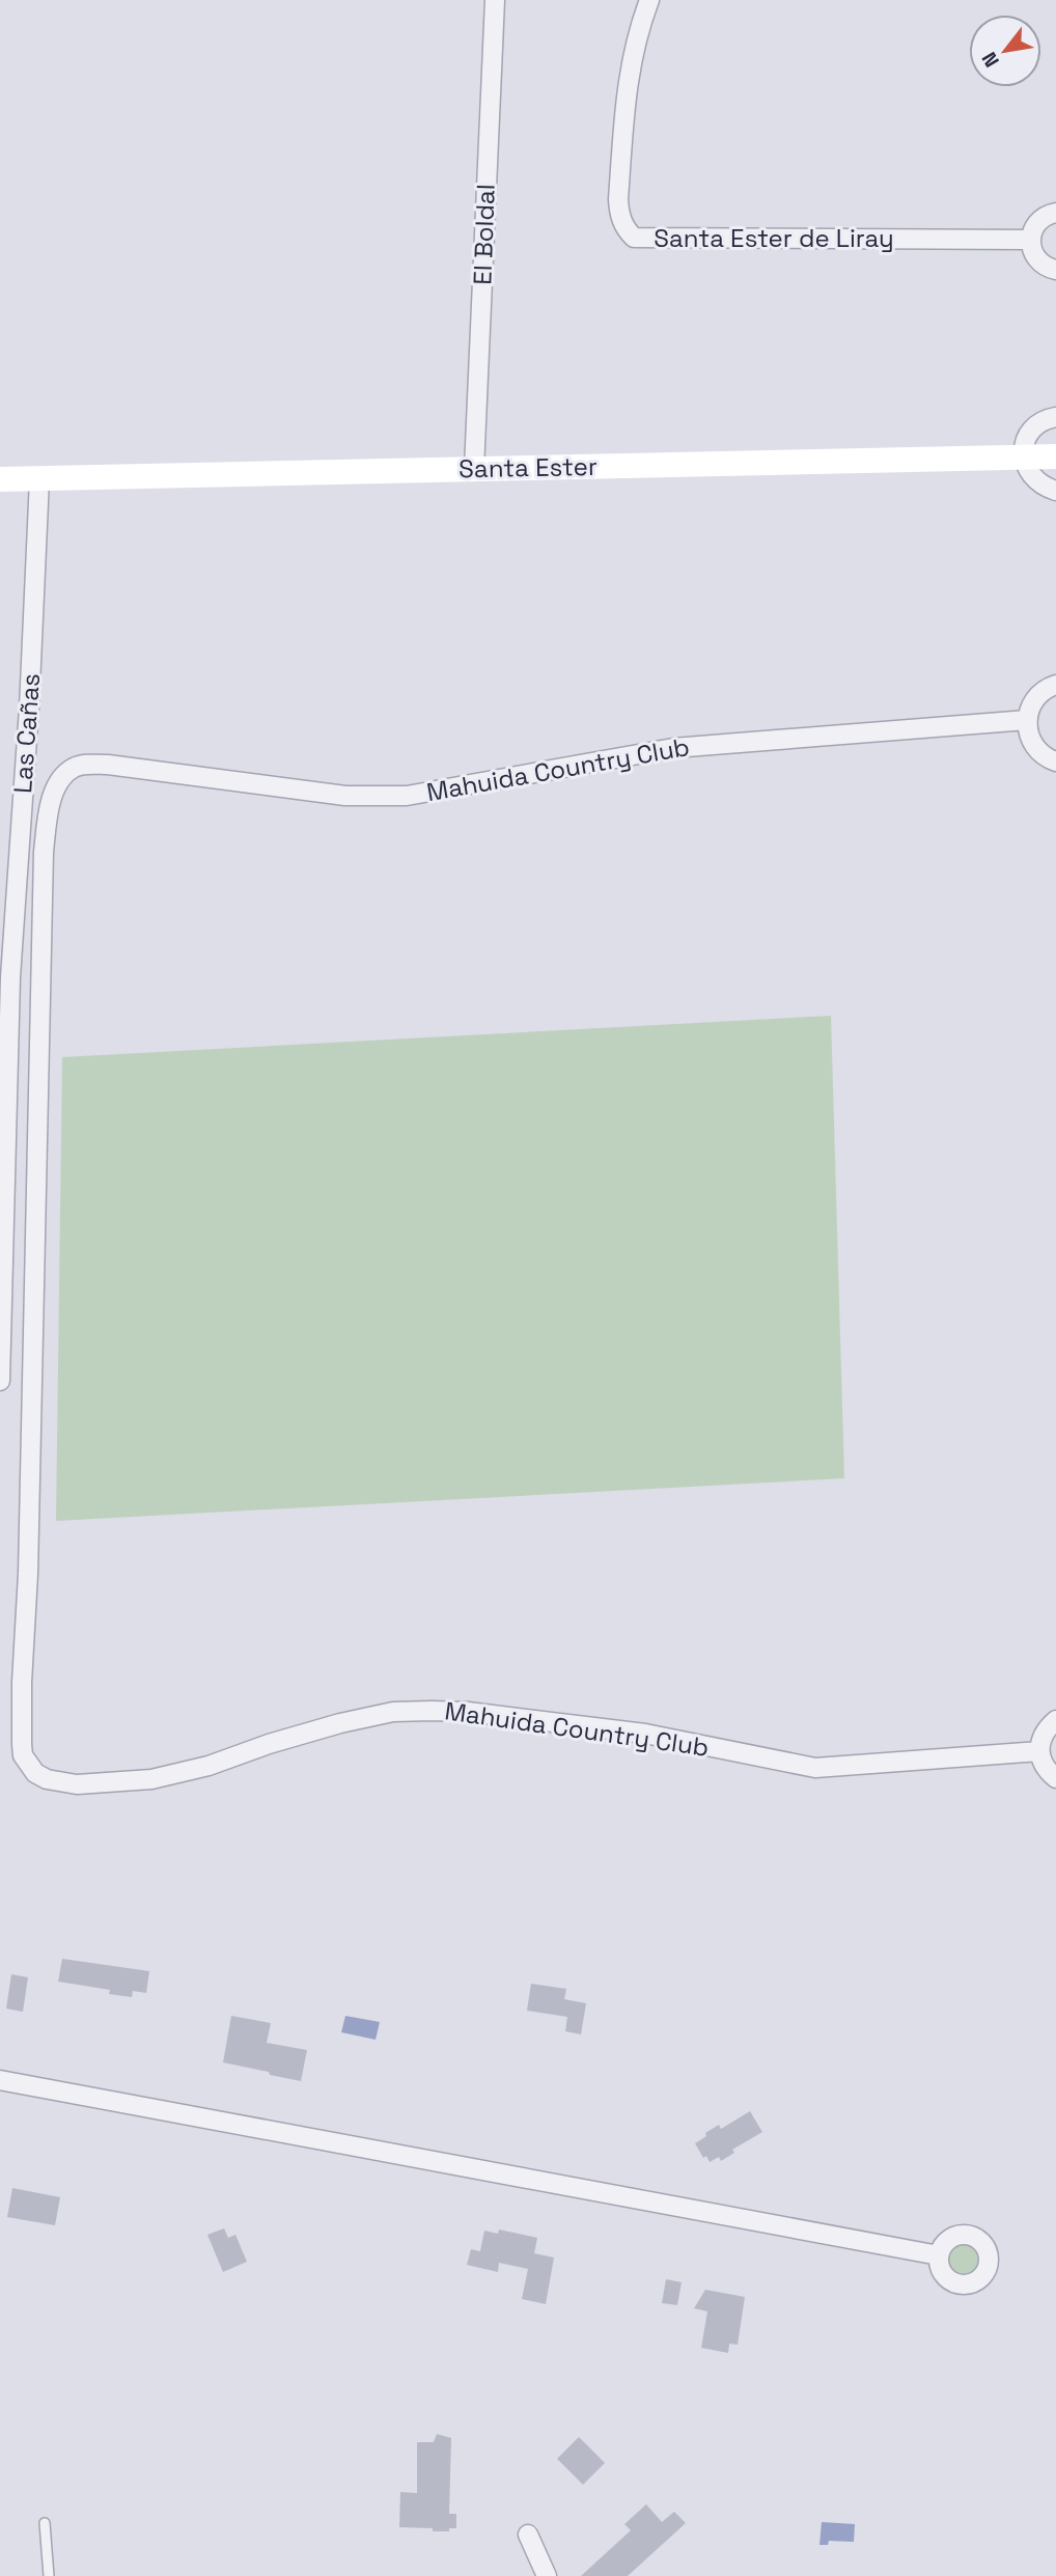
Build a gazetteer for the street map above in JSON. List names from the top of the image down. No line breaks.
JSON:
{"streets":{"street":["El Boldal","Santa Ester de Liray","Santa Ester","Las Cañas","Mahuida Country Club"]},"crossings":[["El Boldal","Santa Ester"],["Santa Ester","Las Cañas"]],"north":"bottom left"}
